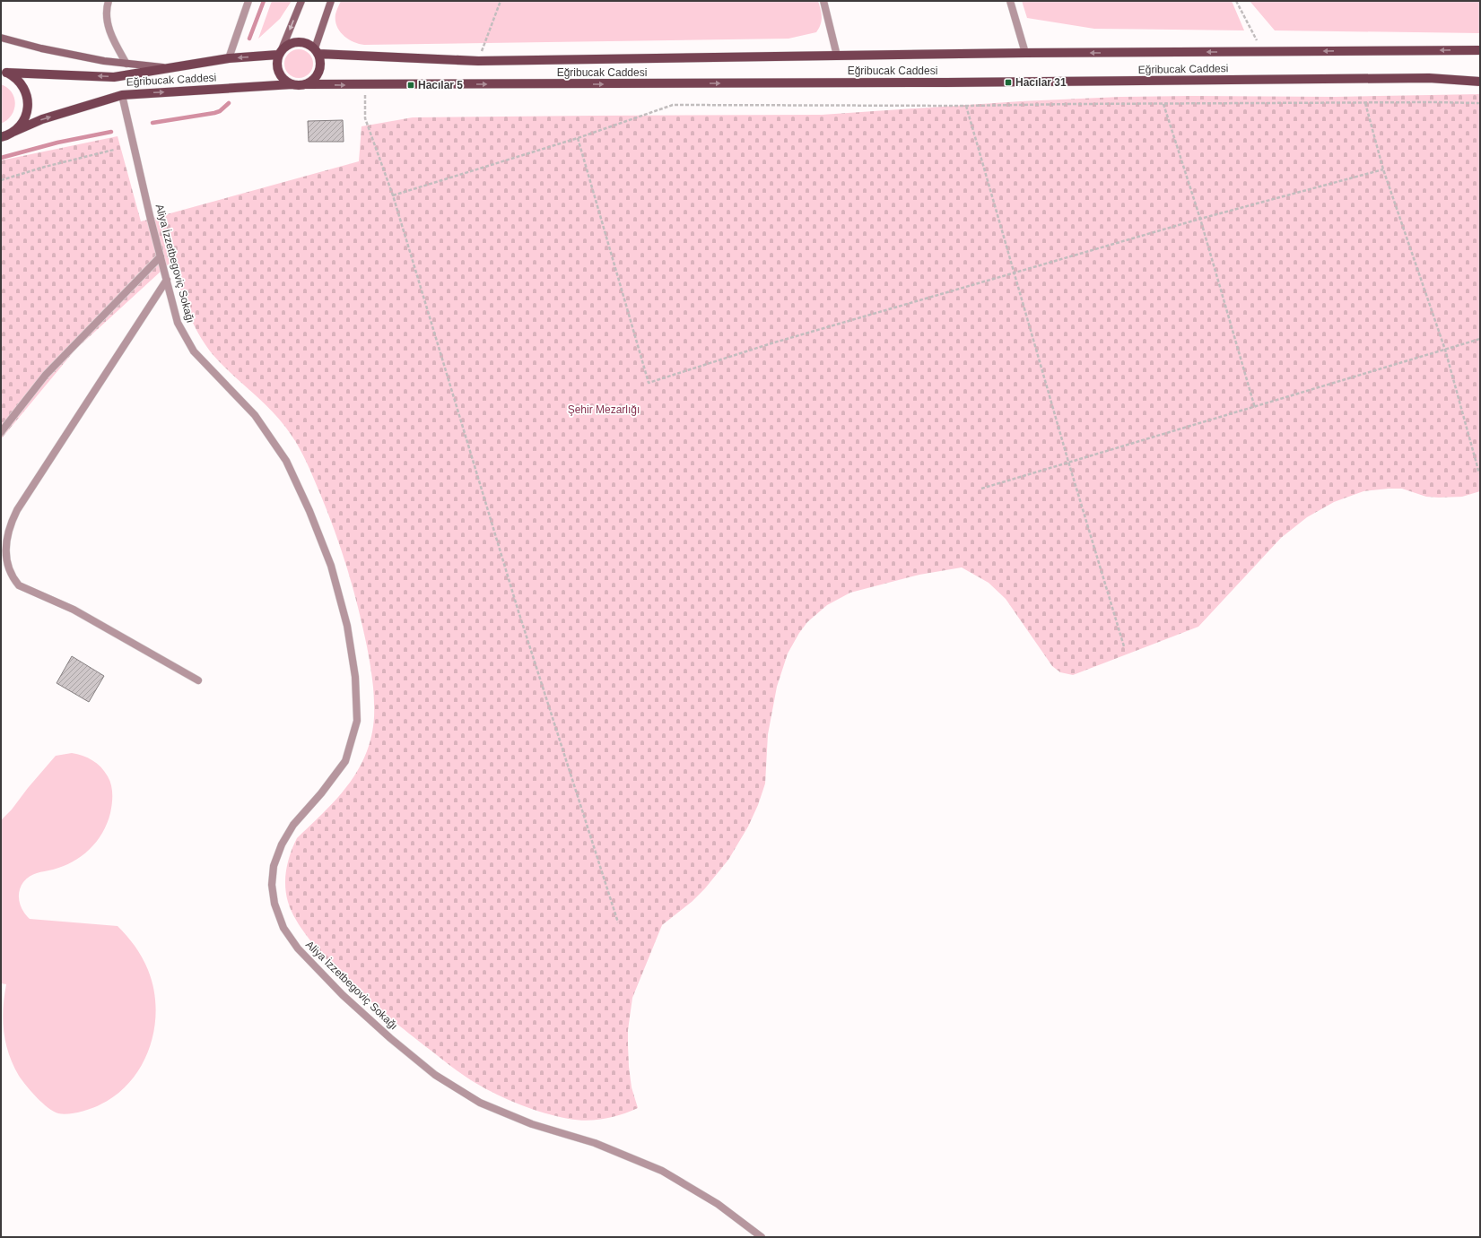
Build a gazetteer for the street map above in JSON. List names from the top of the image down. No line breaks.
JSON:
{"streets":{"main road":["Eğribucak Caddesi"],"street":["Aliya İzzetbegoviç Sokağı"]},"crossings":[["Eğribucak Caddesi","Aliya İzzetbegoviç Sokağı"]],"parks":["Şehir Mezarlığı"],"places":{"transit":["Hacılar 31","Hacılar 5"]}}
